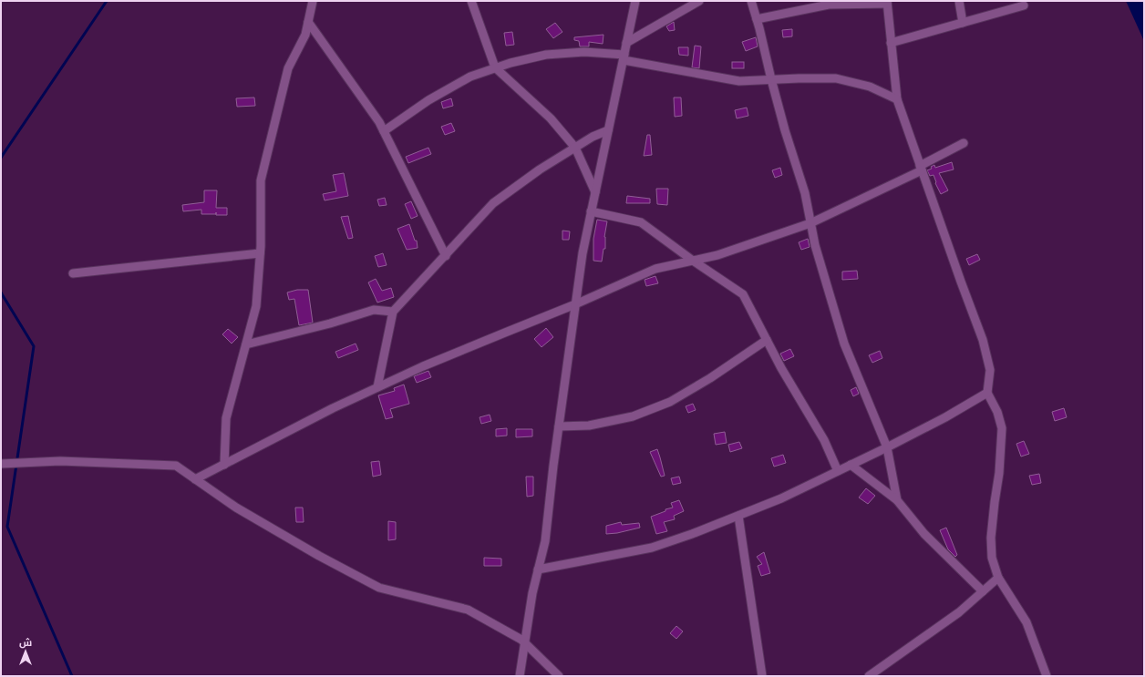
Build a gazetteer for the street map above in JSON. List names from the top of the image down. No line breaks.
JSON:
{"north":"top"}
